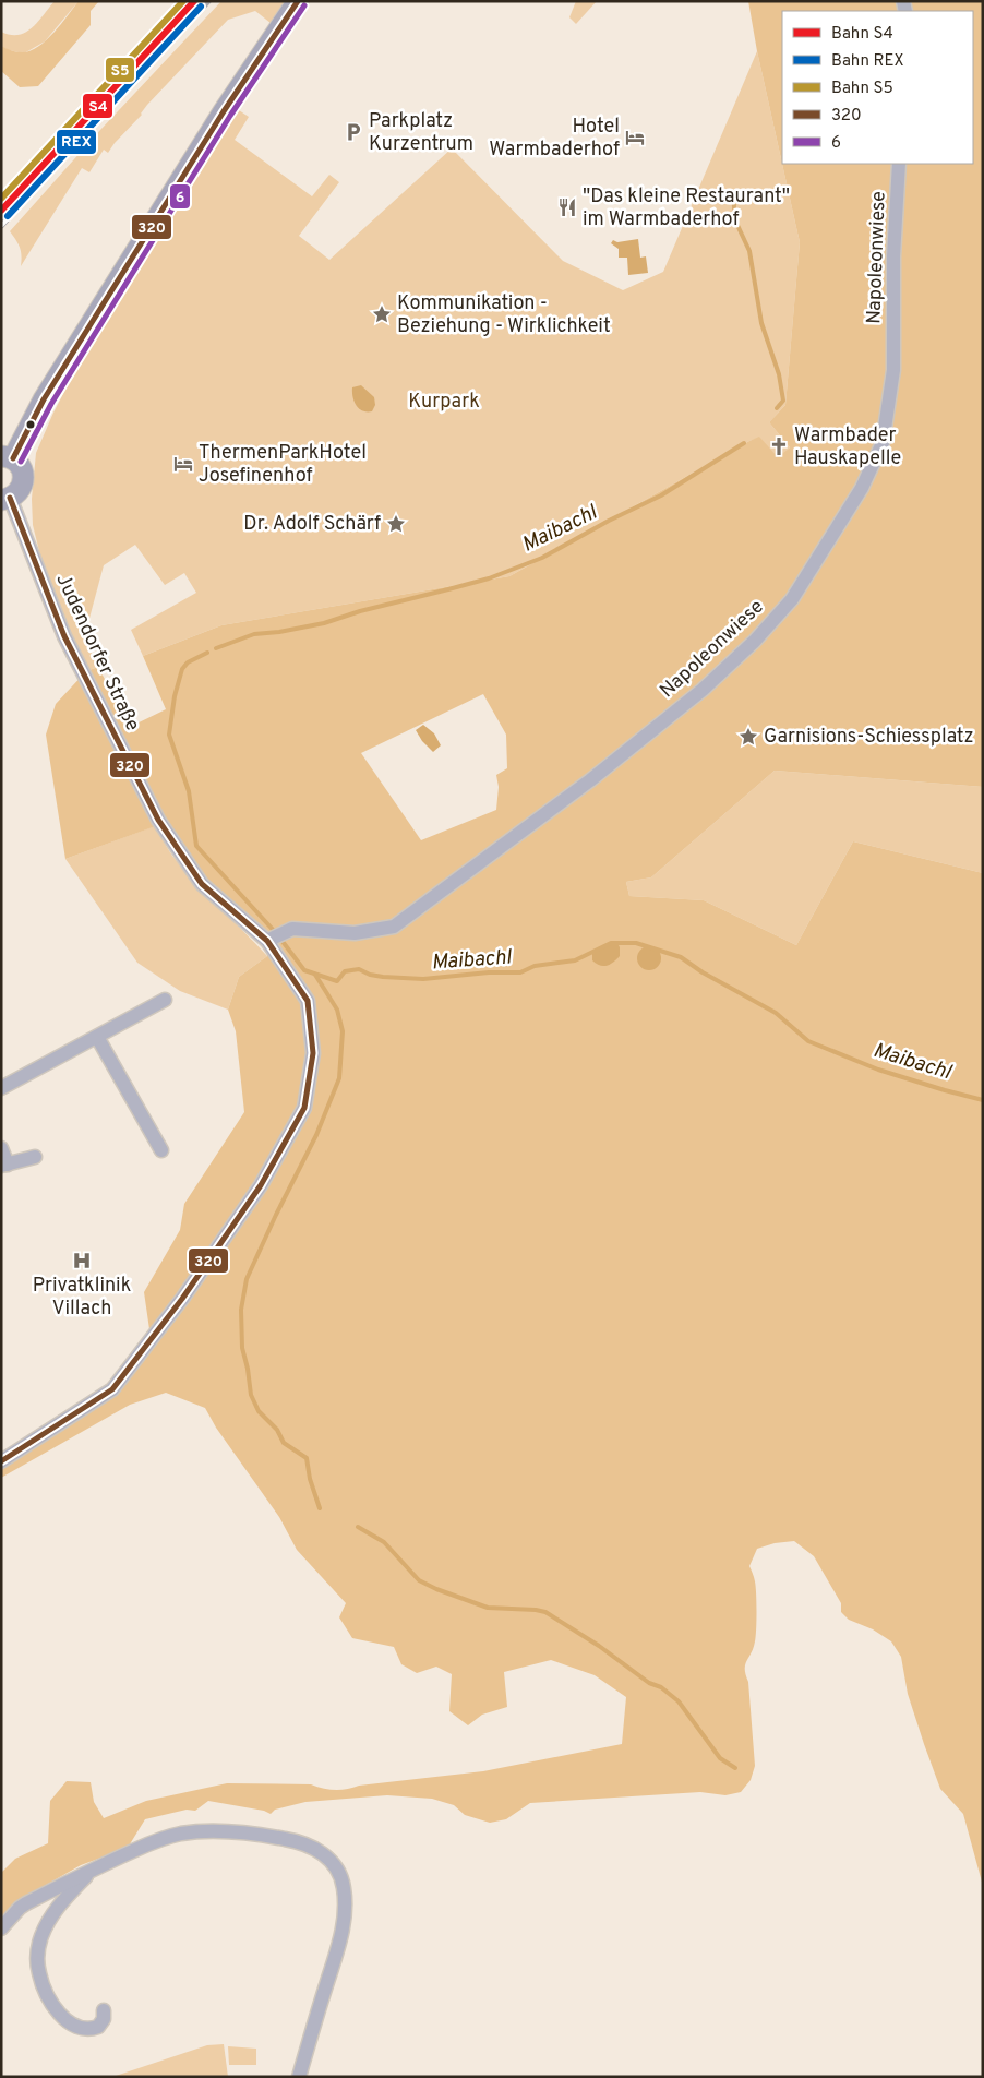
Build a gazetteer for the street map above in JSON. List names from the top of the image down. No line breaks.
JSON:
{"streets":{"street":["Napoleonwiese","Judendorfer Straße"]},"crossings":[["Napoleonwiese","Judendorfer Straße"]],"water":["Maibachl"],"parks":["Kurpark"],"places":{"parking":["Parkplatz Kurzentrum"],"hotel":["Hotel Warmbaderhof","ThermenParkHotel Josefinenhof"],"restaurant":["\"Das kleine Restaurant\" im Warmbaderhof"],"place":["Kommunikation - Beziehung - Wirklichkeit","Dr. Adolf Schärf","Garnisions-Schiessplatz"],"church":["Warmbader Hauskapelle"],"hospital":["Privatklinik Villach"]},"lines":["rail line S4","rail line S5","transit line 320","transit line 6","rail line REX"],"legend":["Bahn S4","Bahn REX","Bahn S5","320","6"]}
